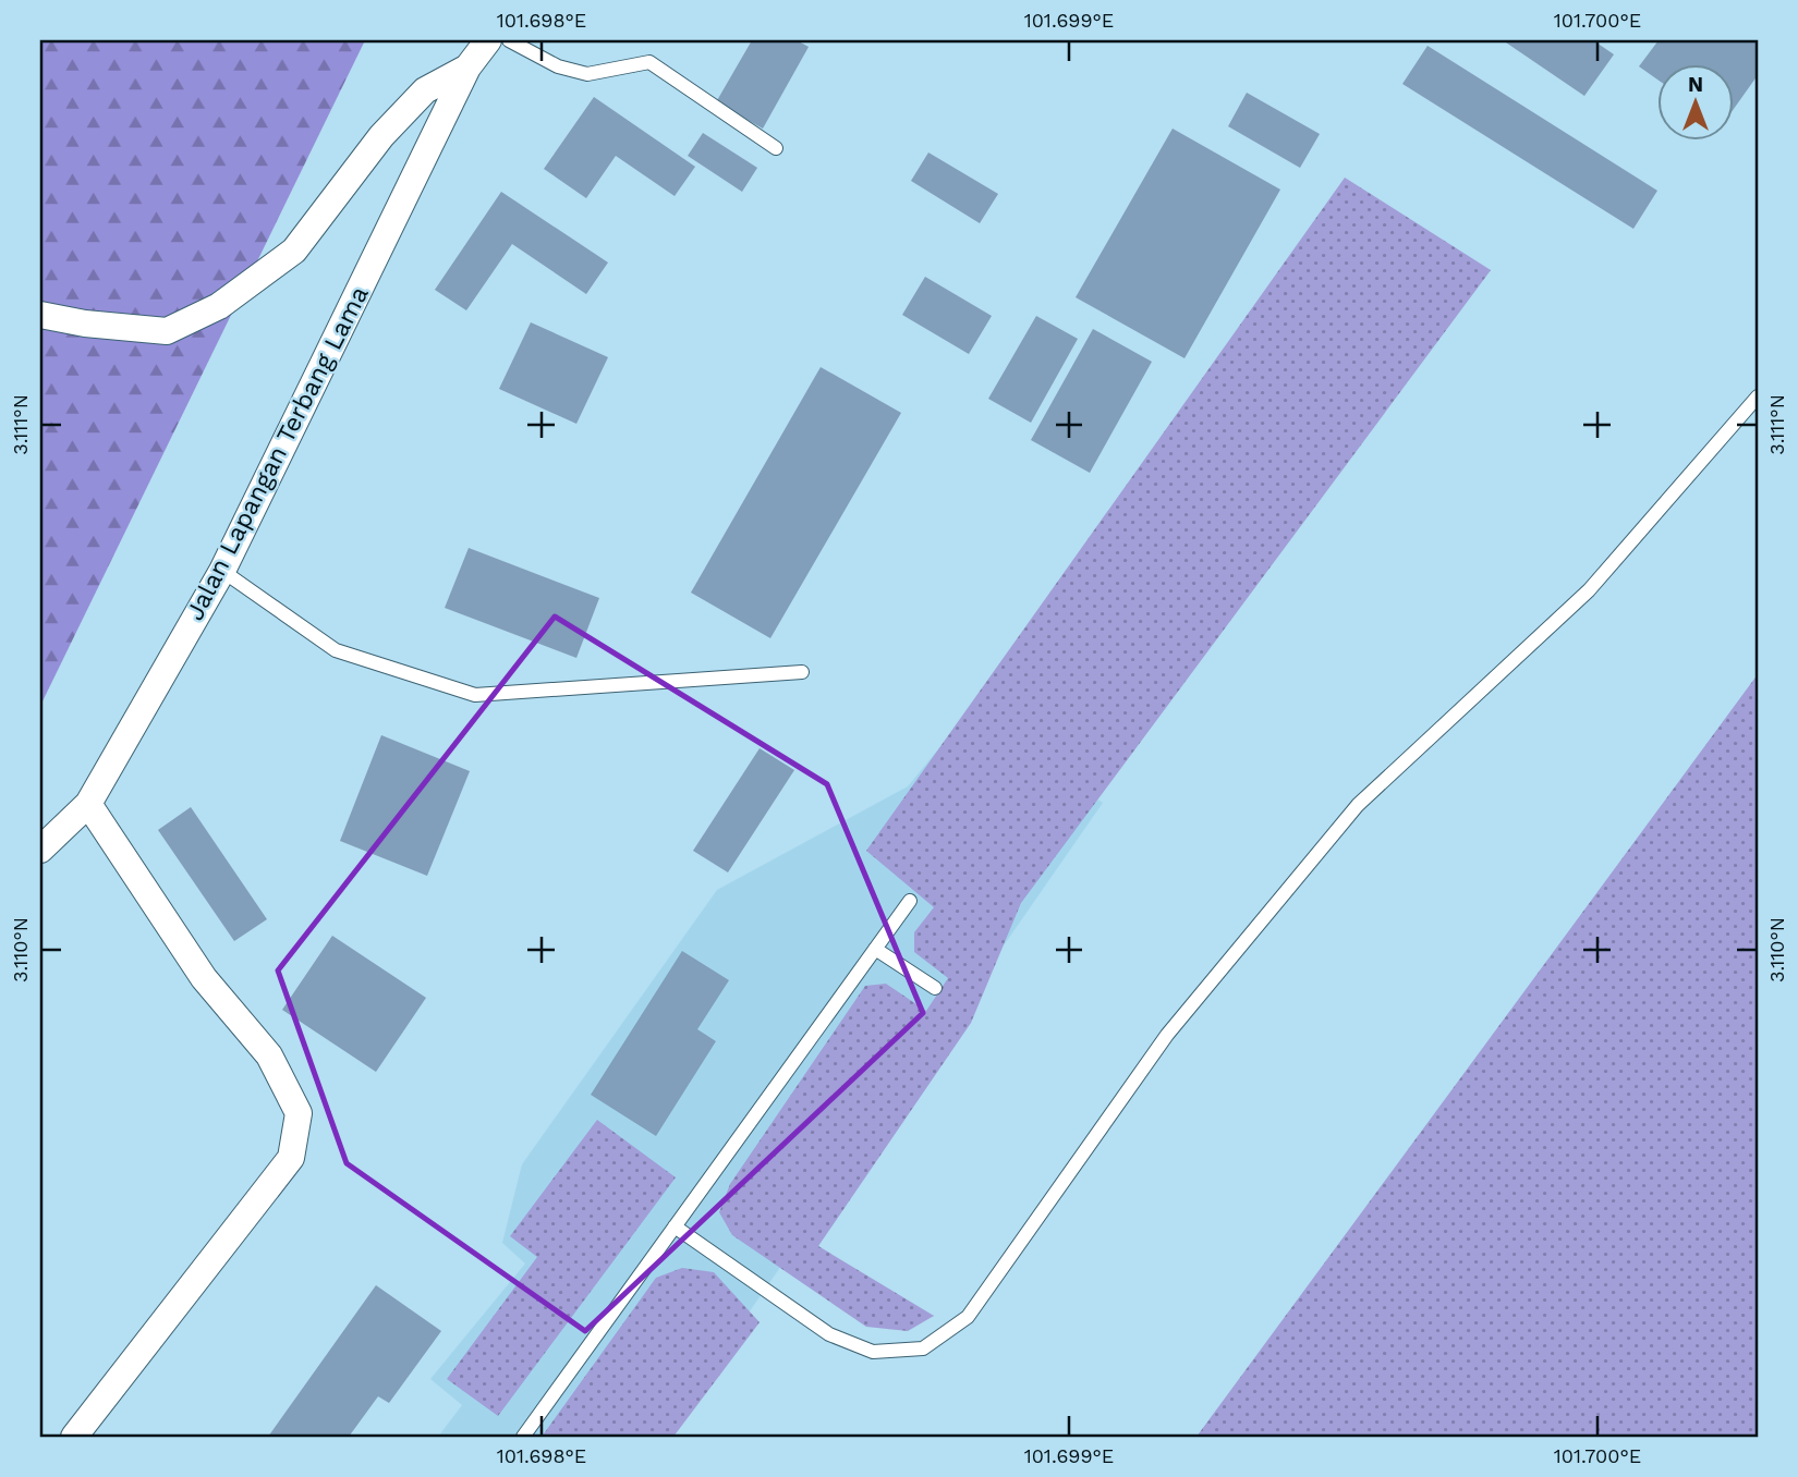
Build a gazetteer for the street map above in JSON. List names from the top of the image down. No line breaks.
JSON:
{"streets":{"street":["Jalan Lapangan Terbang Lama"]},"north":"top","coordinates":["101.698°E","101.699°E","101.700°E","3.111°N","3.110°N"]}
